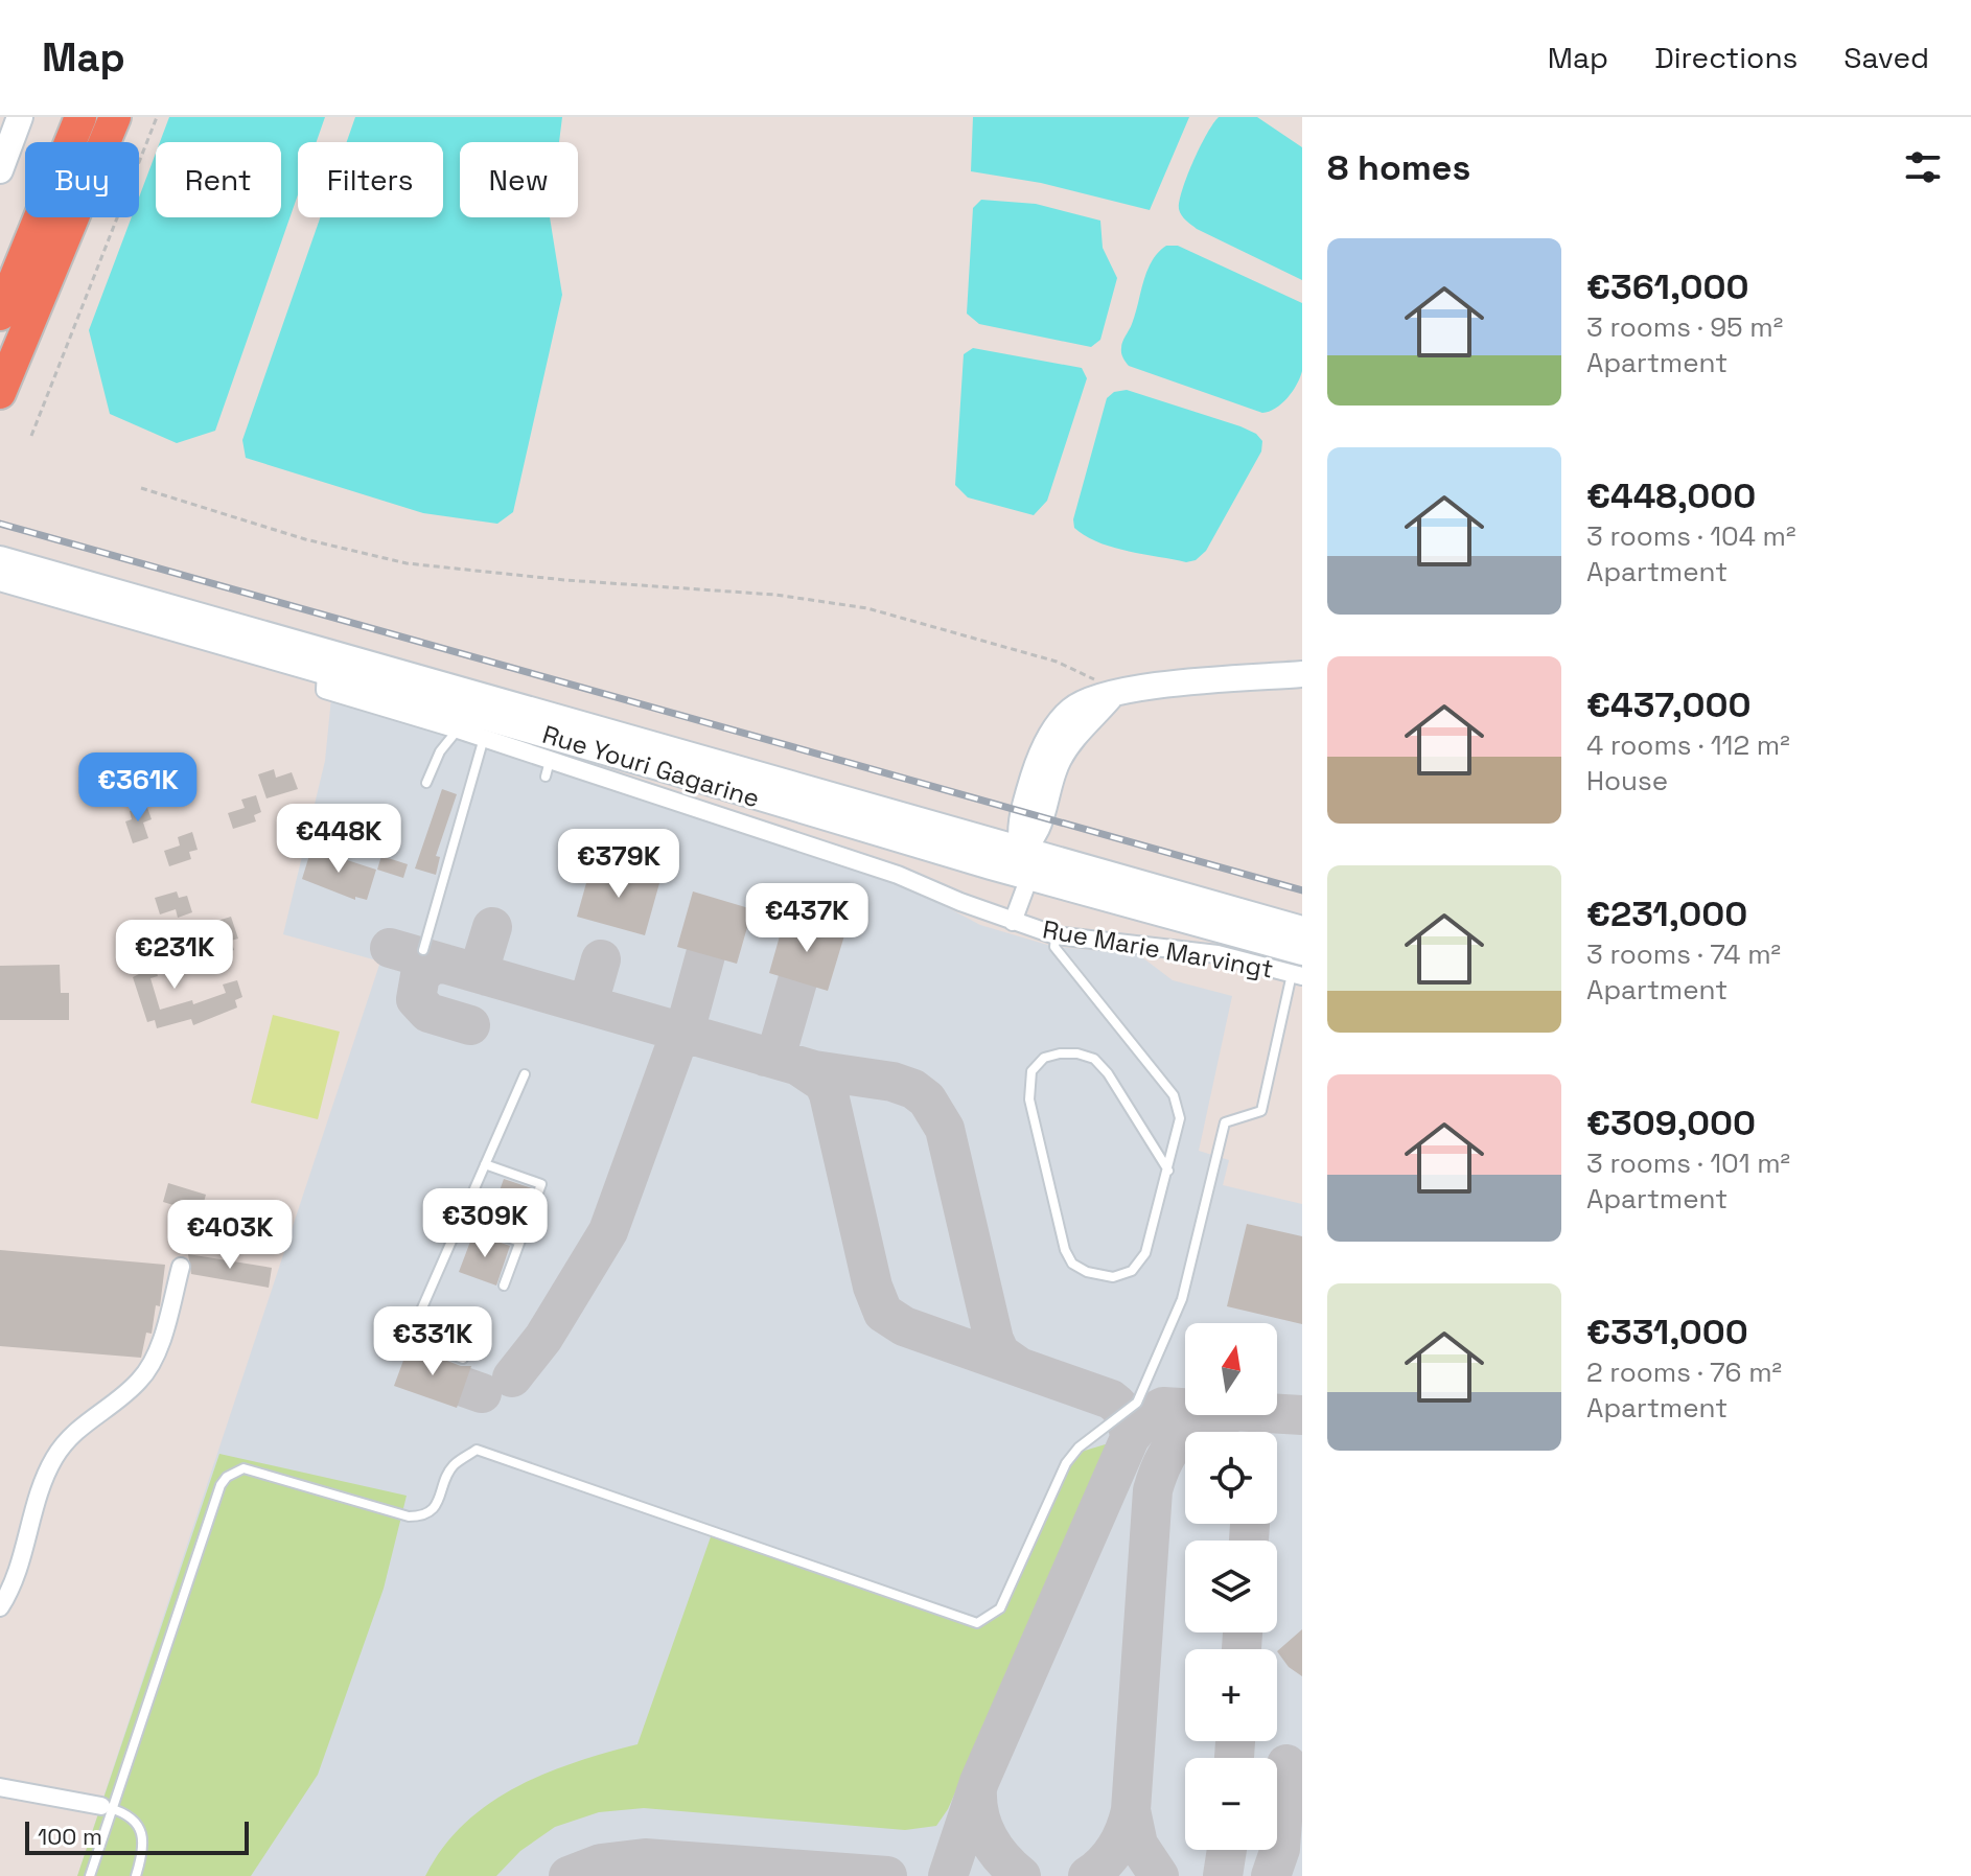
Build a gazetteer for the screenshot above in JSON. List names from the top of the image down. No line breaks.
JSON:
{"streets":{"main road":["Rue Youri Gagarine"],"street":["Rue Marie Marvingt"]},"crossings":[["Rue Youri Gagarine","Rue Marie Marvingt"]],"scale_bar":"100 m","north":"top","page":{"header":"Map","nav":["Map","Directions","Saved"],"heading":"8 homes","chip":["Buy","Rent","Filters","New"],"list":[{"name":"€361,000","note":"3 rooms · 95 m² · Apartment"},{"name":"€448,000","note":"3 rooms · 104 m² · Apartment"},{"name":"€437,000","note":"4 rooms · 112 m² · House"},{"name":"€231,000","note":"3 rooms · 74 m² · Apartment"},{"name":"€309,000","note":"3 rooms · 101 m² · Apartment"},{"name":"€331,000","note":"2 rooms · 76 m² · Apartment"}],"price":["€361K","€448K","€379K","€437K","€231K","€309K","€403K","€331K"],"map_buttons":["+","−"],"scale":"100 m"}}
